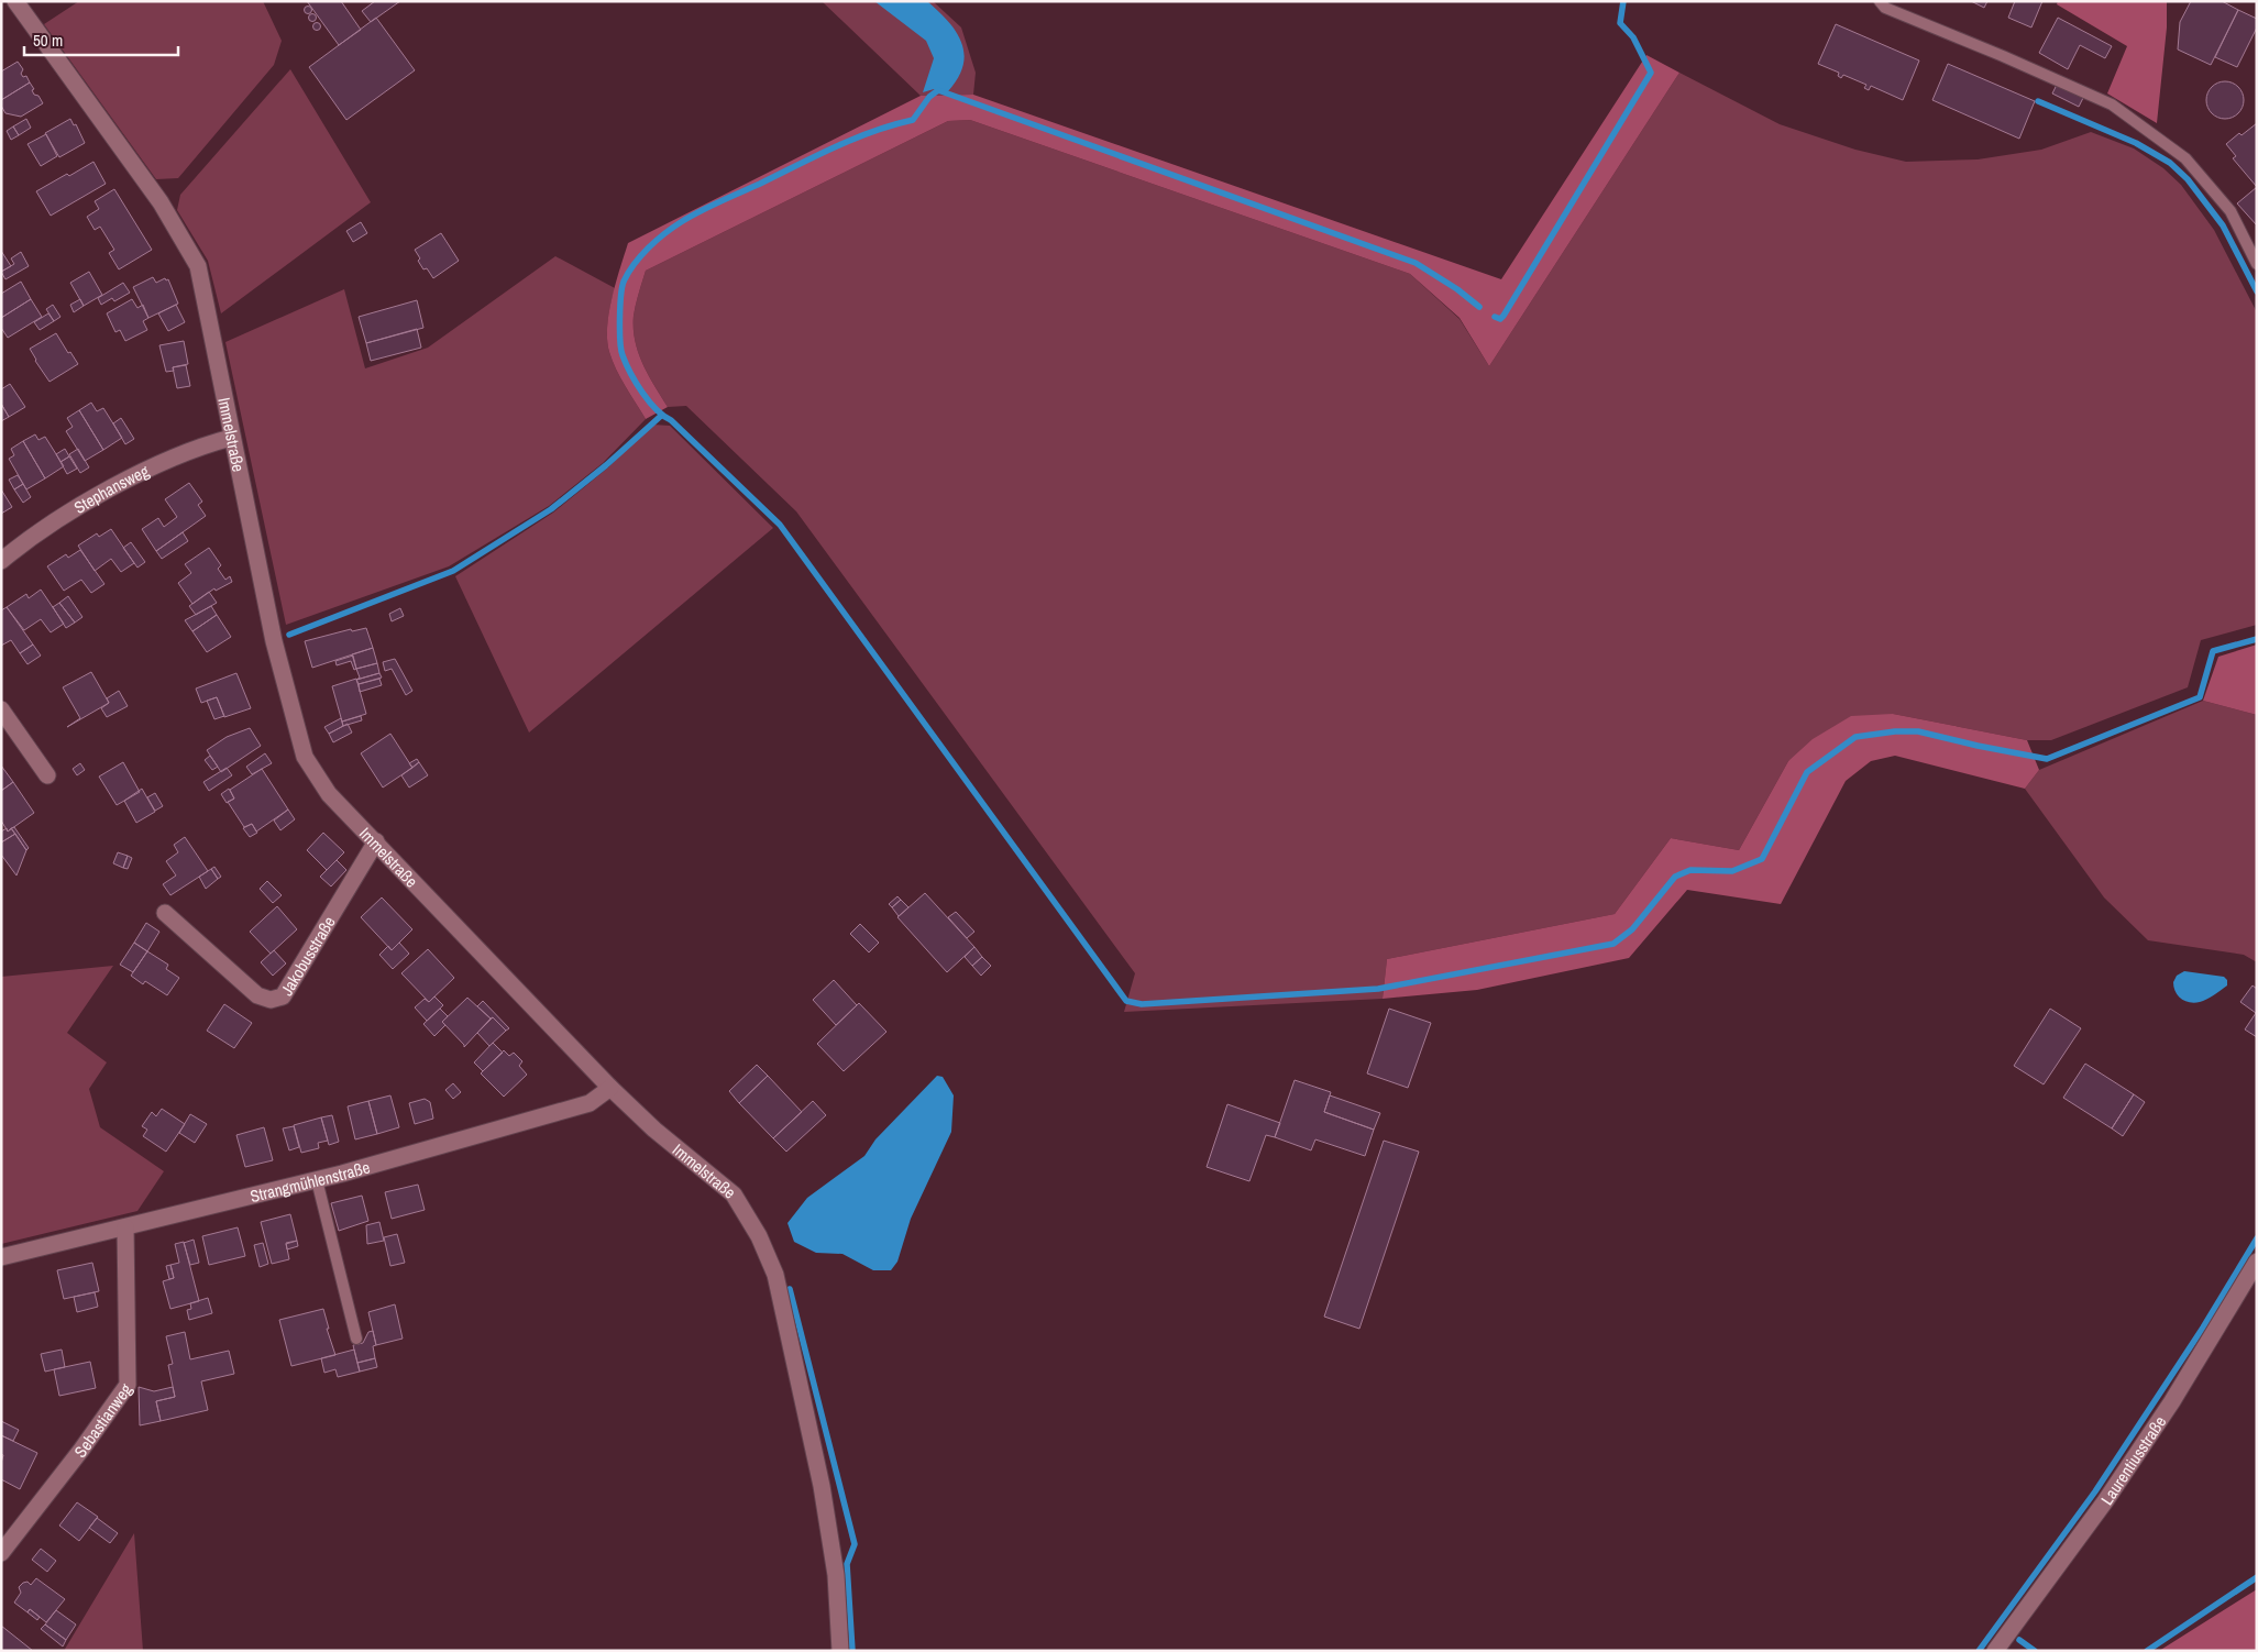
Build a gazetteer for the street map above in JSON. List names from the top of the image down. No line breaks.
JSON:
{"streets":{"street":["Immelstraße","Stephansweg","Jakobusstraße","Strangmühlenstraße","Sebastianweg","Laurentiusstraße"]},"crossings":[["Immelstraße","Stephansweg"],["Immelstraße","Jakobusstraße"],["Immelstraße","Strangmühlenstraße"],["Strangmühlenstraße","Sebastianweg"]],"scale_bar":"50 m"}
